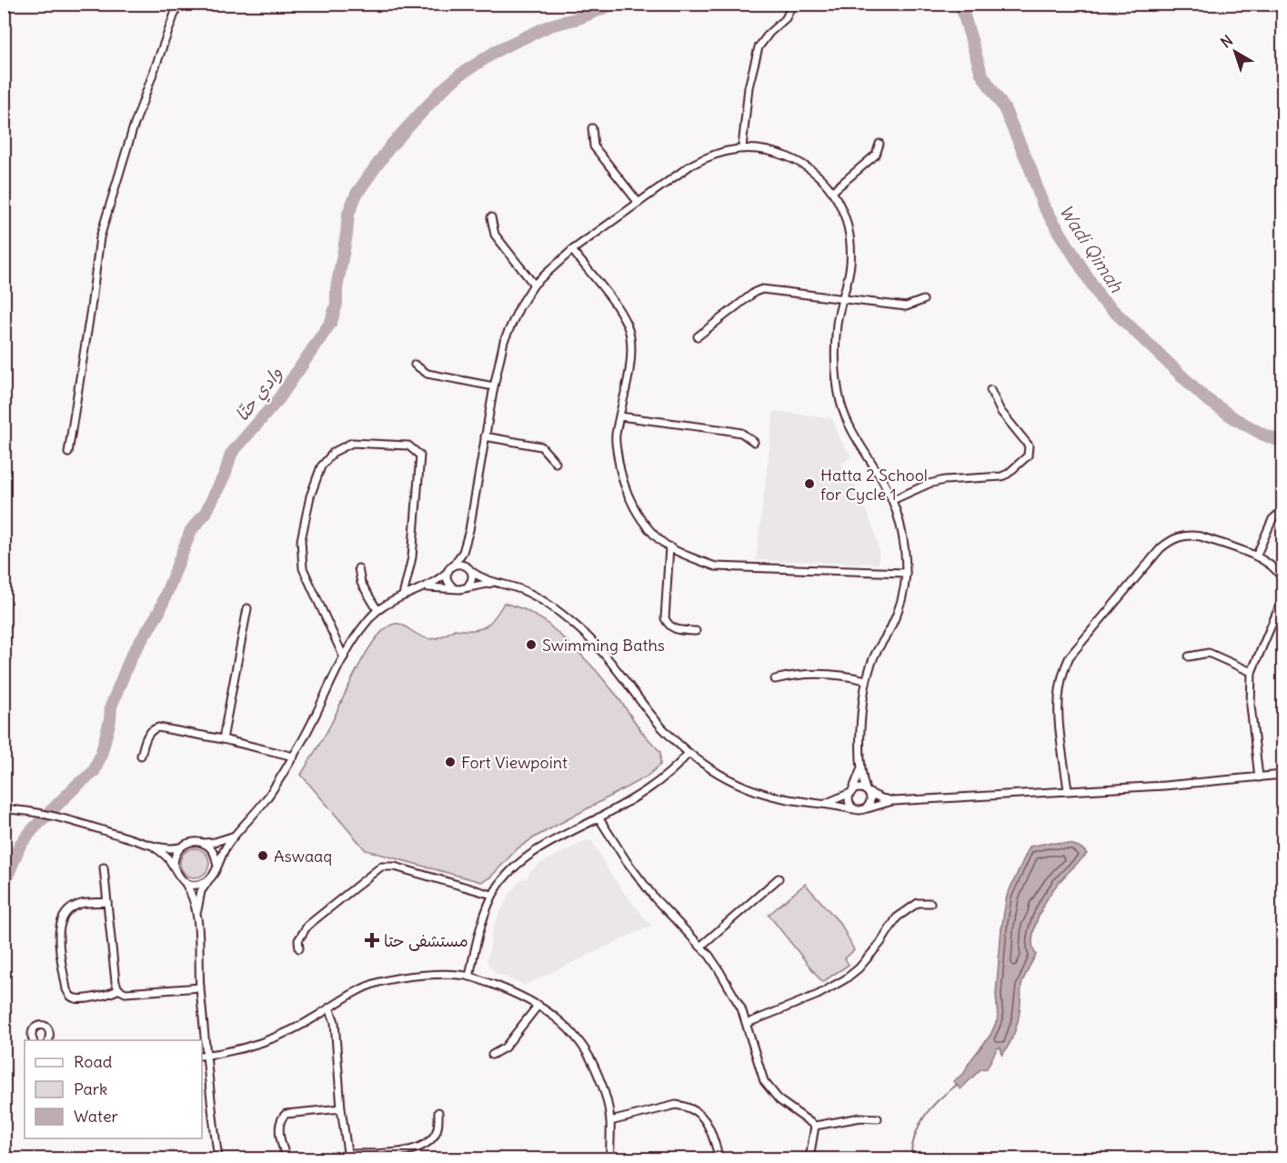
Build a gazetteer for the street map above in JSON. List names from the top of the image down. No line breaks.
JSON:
{"water":["Wadi Qimah","وادي حتّا"],"places":{"other":["Hatta 2 School for Cycle 1","Swimming Baths","Fort Viewpoint","Aswaaq"],"health":["مستشفى حتا"]},"legend":["Road","Park","Water"],"north":"top left"}
